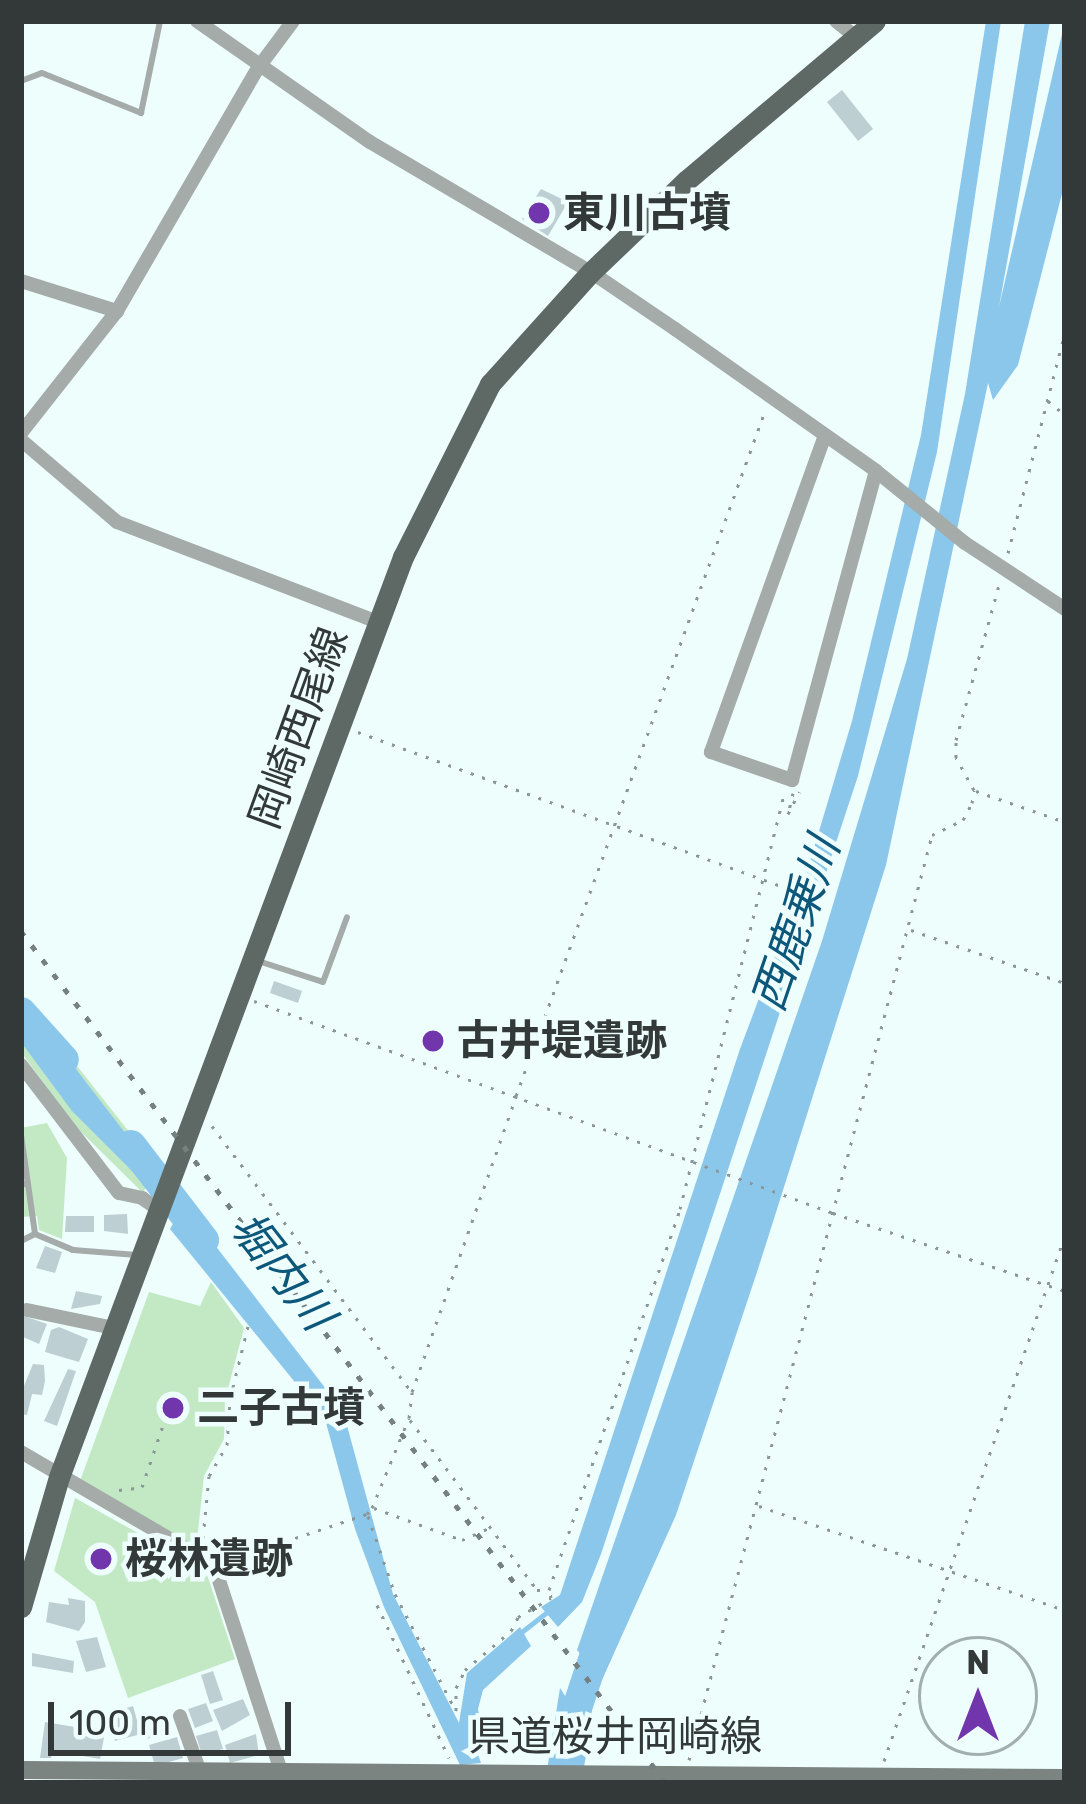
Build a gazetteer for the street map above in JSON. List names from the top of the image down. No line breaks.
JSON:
{"streets":{"main road":["岡崎西尾線","県道桜井岡崎線"]},"water":["西鹿乗川","堀内川"],"places":["東川古墳","古井堤遺跡","二子古墳","桜林遺跡"],"scale_bar":"100 m","north":"top"}
